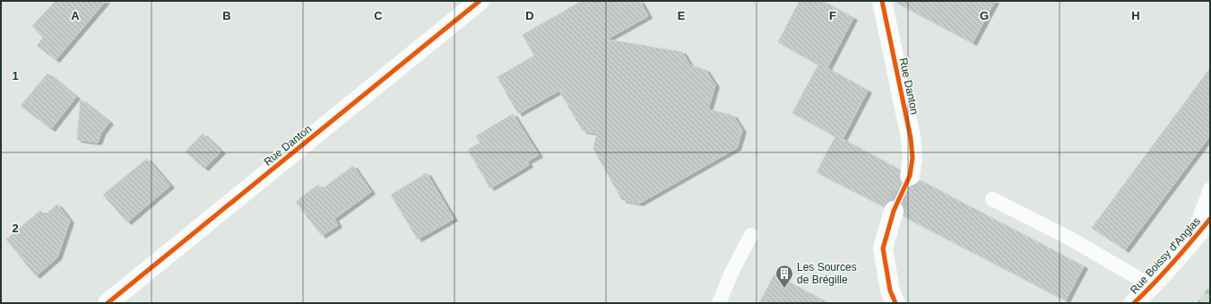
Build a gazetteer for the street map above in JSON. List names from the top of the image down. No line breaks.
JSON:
{"streets":{"street":["Rue Danton","Rue Boissy d'Anglas"]},"places":{"building":["Les Sources de Brégille"]},"grid":{"columns":["A","B","C","D","E","F","G","H"],"rows":["1","2"]}}
